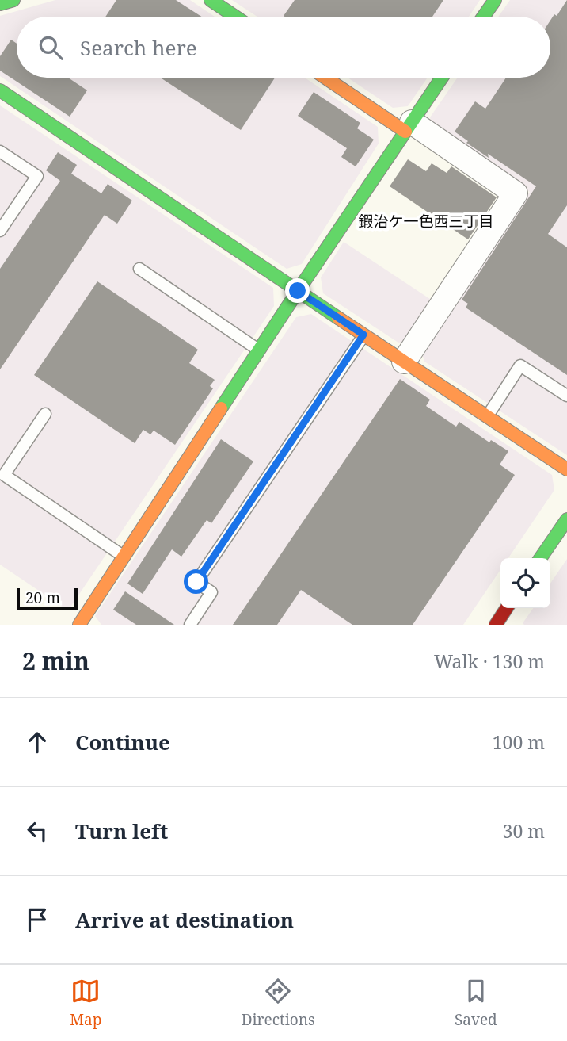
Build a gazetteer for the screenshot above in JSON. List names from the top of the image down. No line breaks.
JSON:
{"districts":["鍜治ケ一色西三丁目"],"scale_bar":"20 m","page":{"search":"Search here","scale":"20 m","heading":["2 min","Walk · 130 m"],"list":[["Continue","100 m"],["Turn left","30 m"],"Arrive at destination"],"nav":["Map","Directions","Saved"]}}
